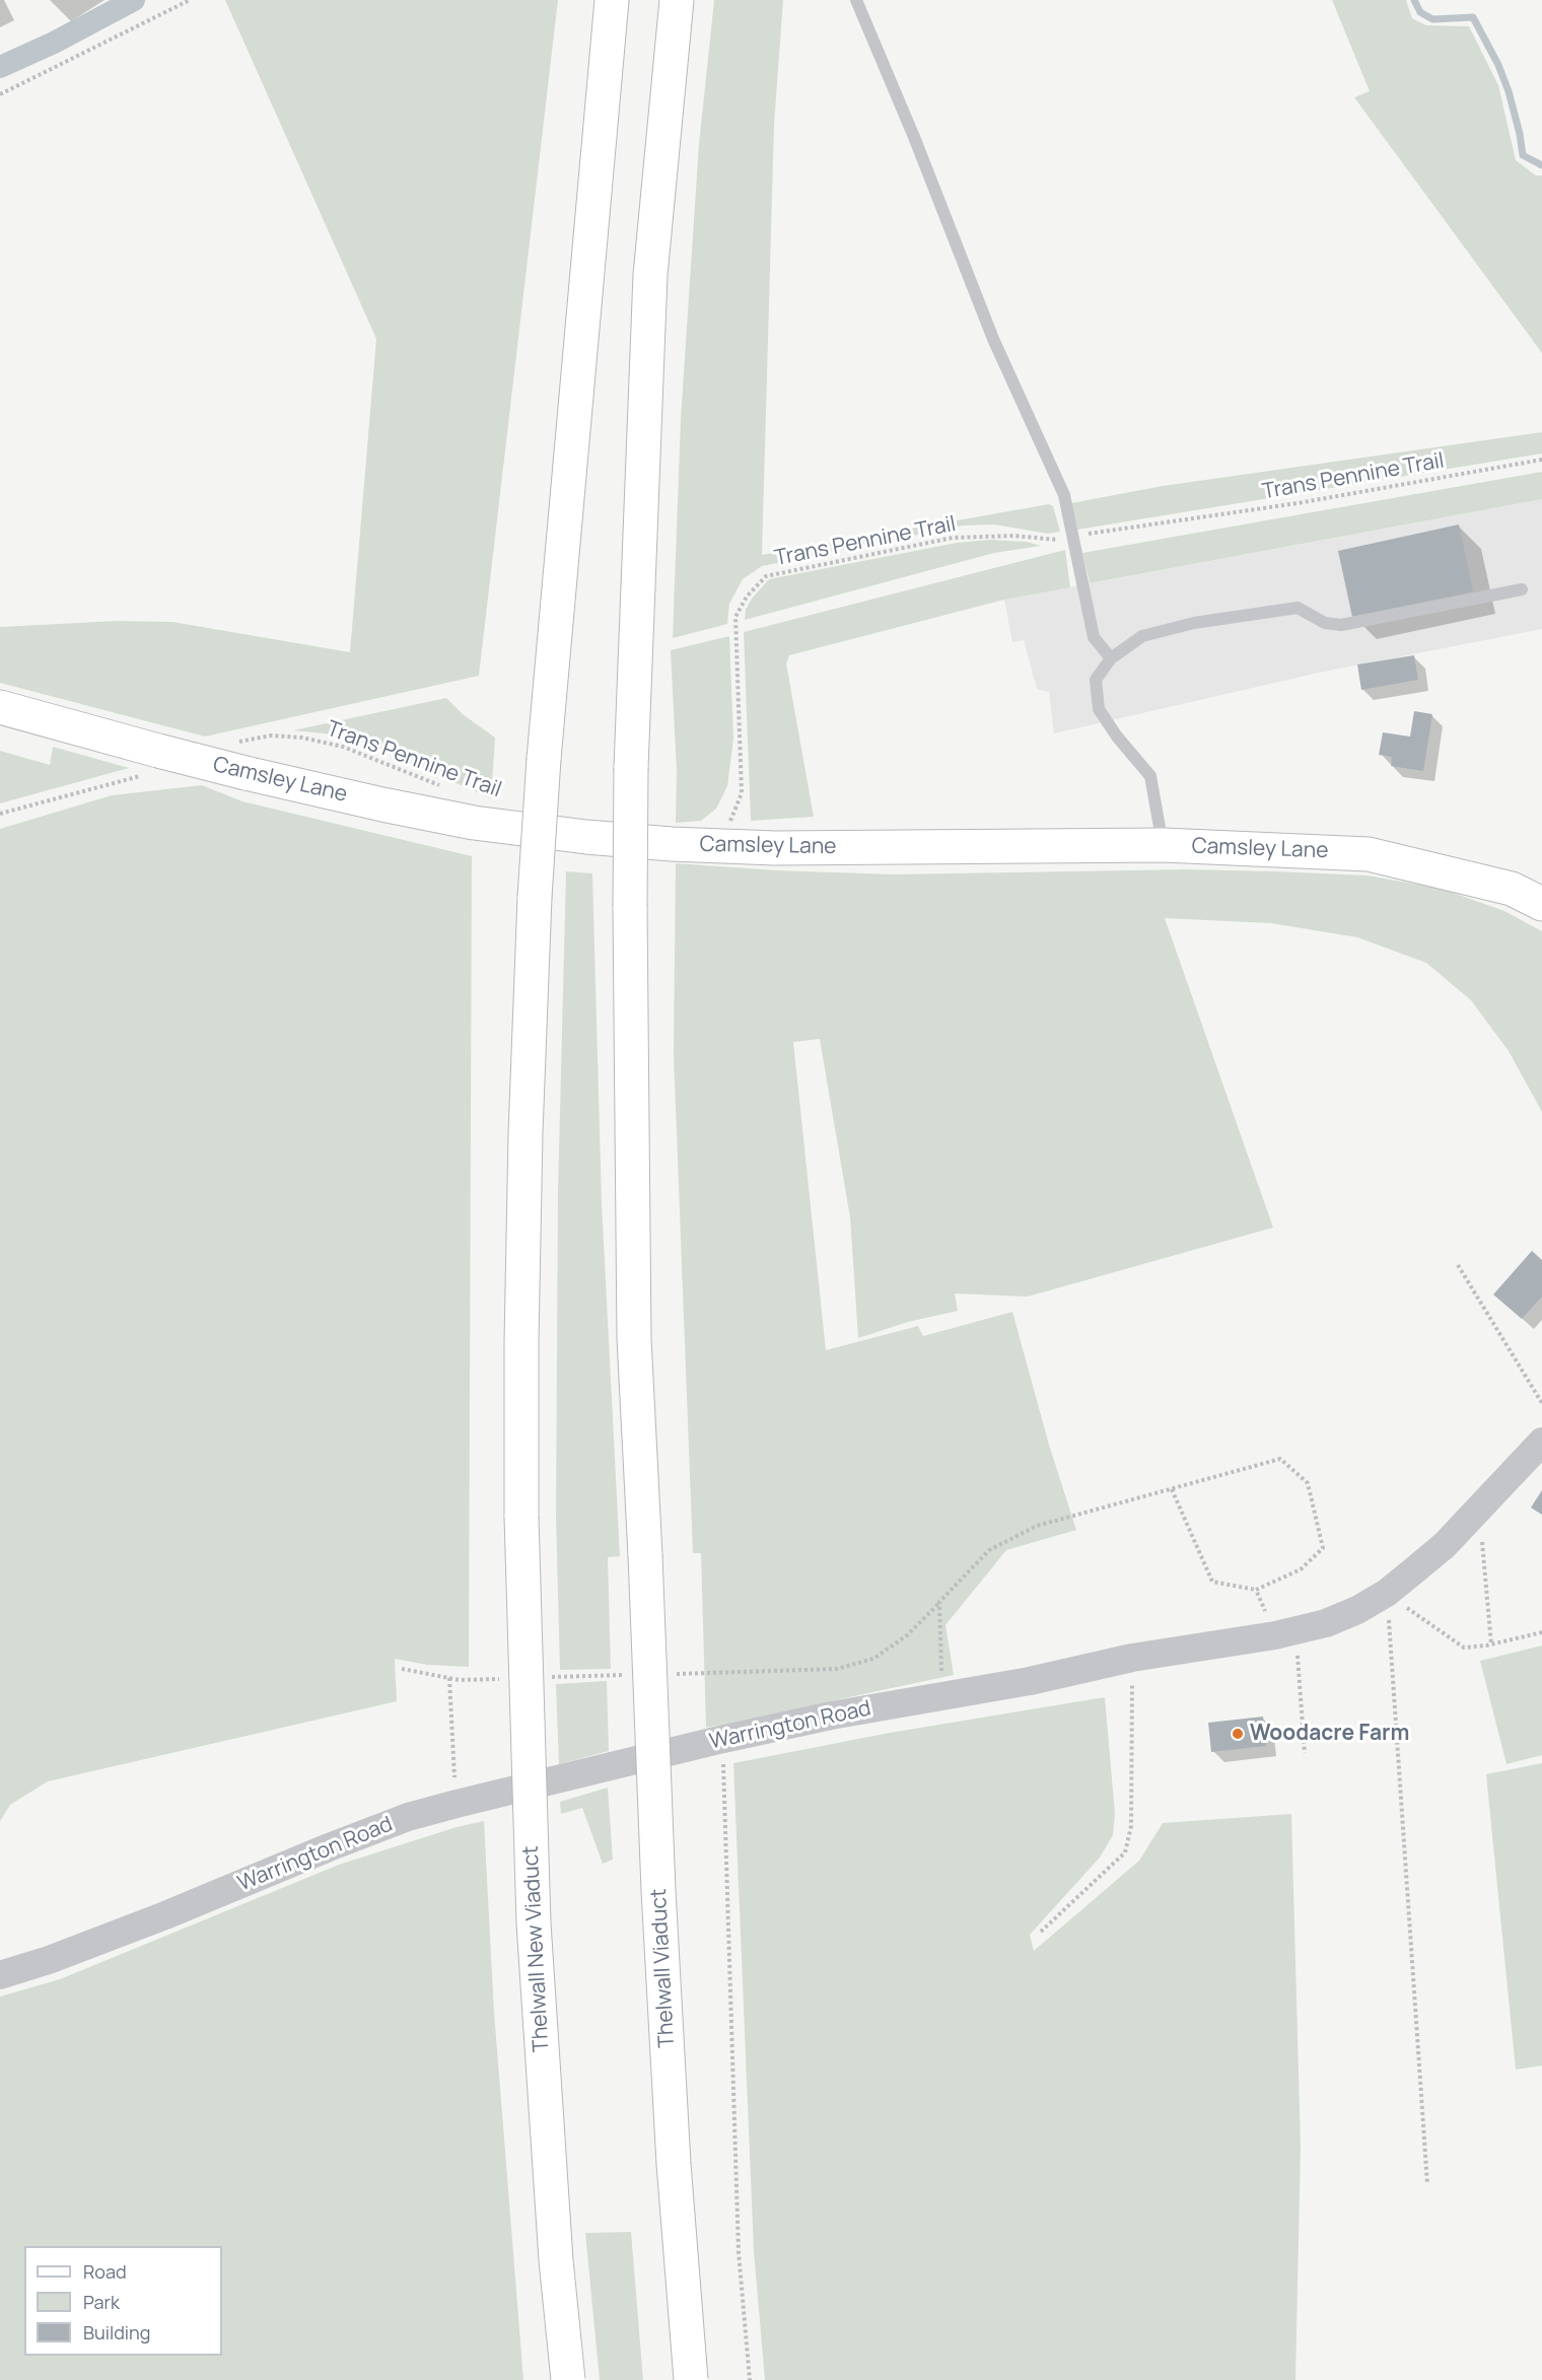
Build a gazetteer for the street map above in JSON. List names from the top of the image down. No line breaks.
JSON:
{"streets":{"main road":["Camsley Lane","Thelwall New Viaduct","Thelwall Viaduct"],"street":["Warrington Road"],"path":["Trans Pennine Trail"]},"crossings":[["Trans Pennine Trail","Camsley Lane"]],"places":["Woodacre Farm"],"legend":["Road","Park","Building"]}
